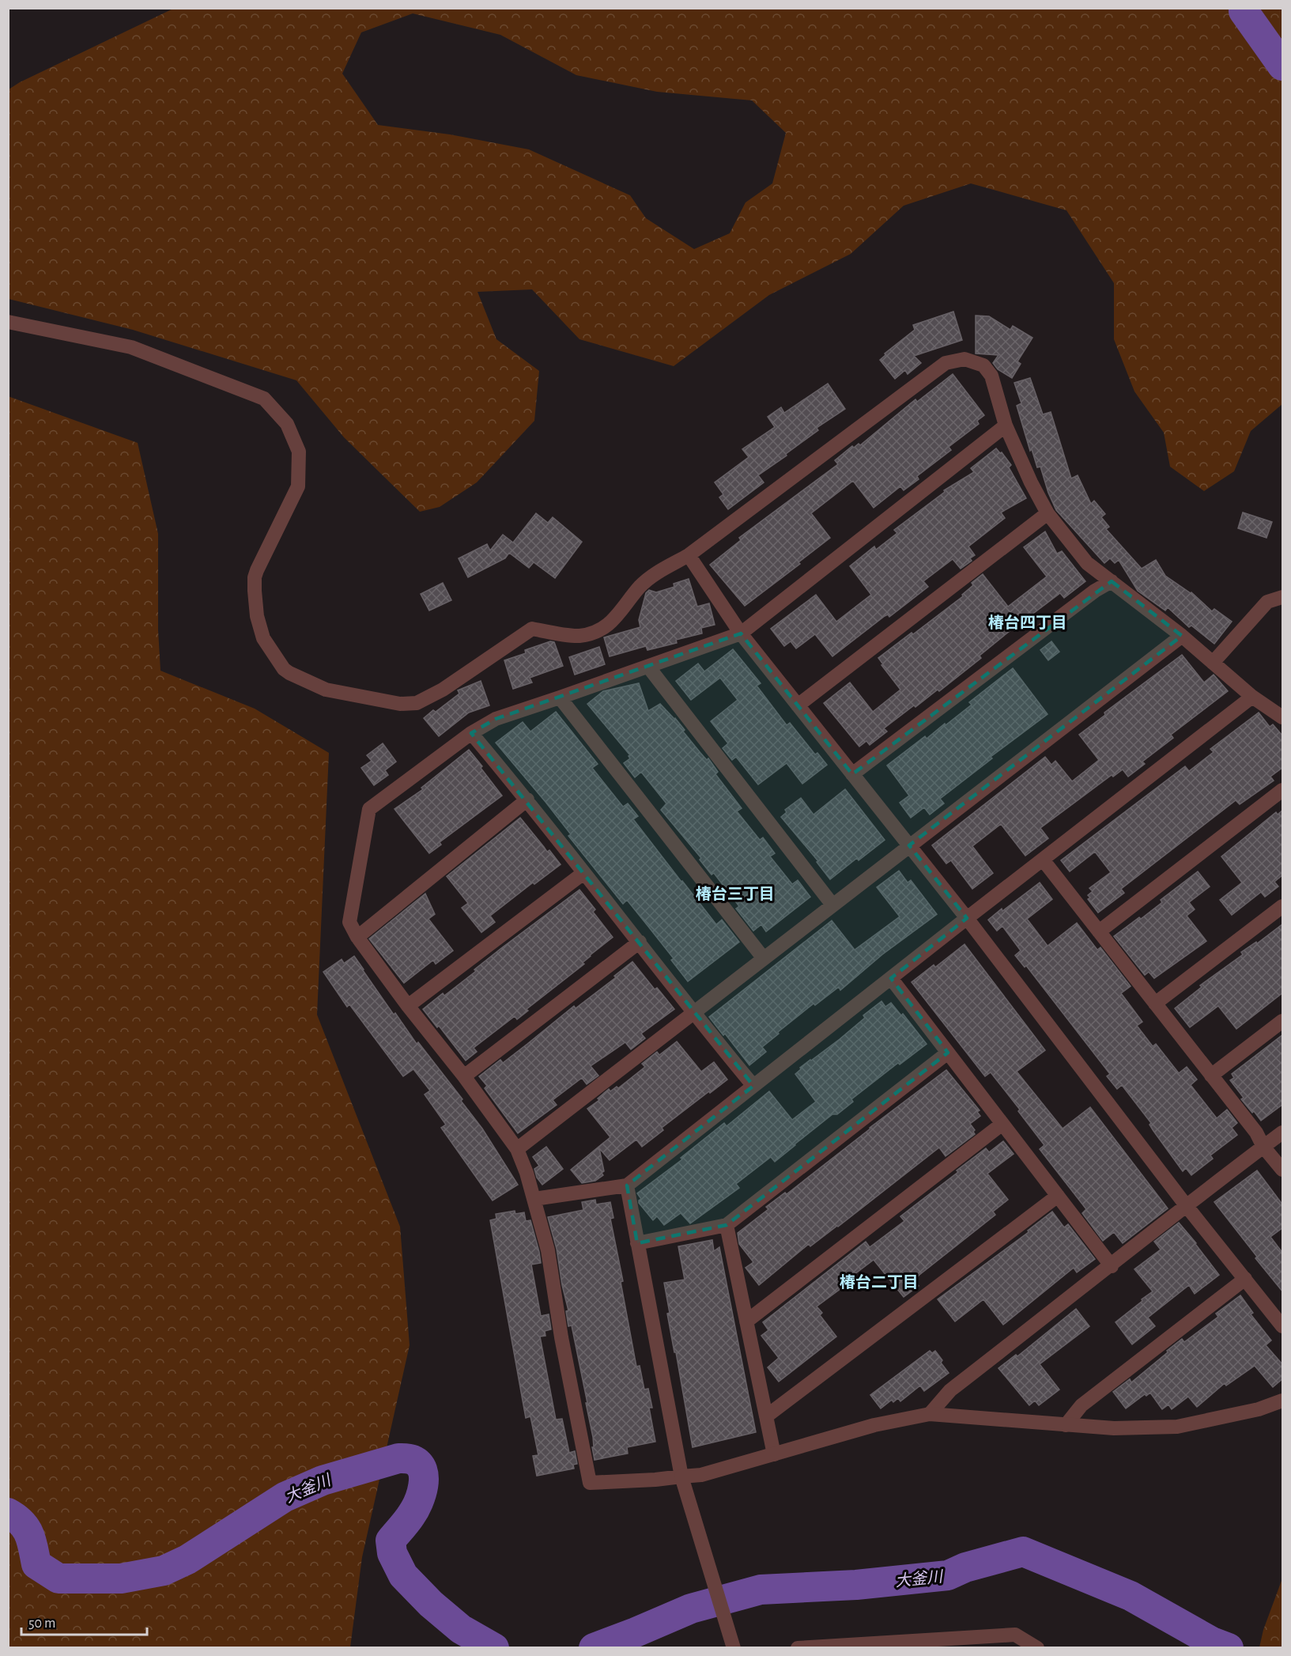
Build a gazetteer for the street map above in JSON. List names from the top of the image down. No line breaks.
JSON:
{"districts":["椿台四丁目","椿台三丁目","椿台二丁目"],"water":["大釜川"],"scale_bar":"50 m"}
